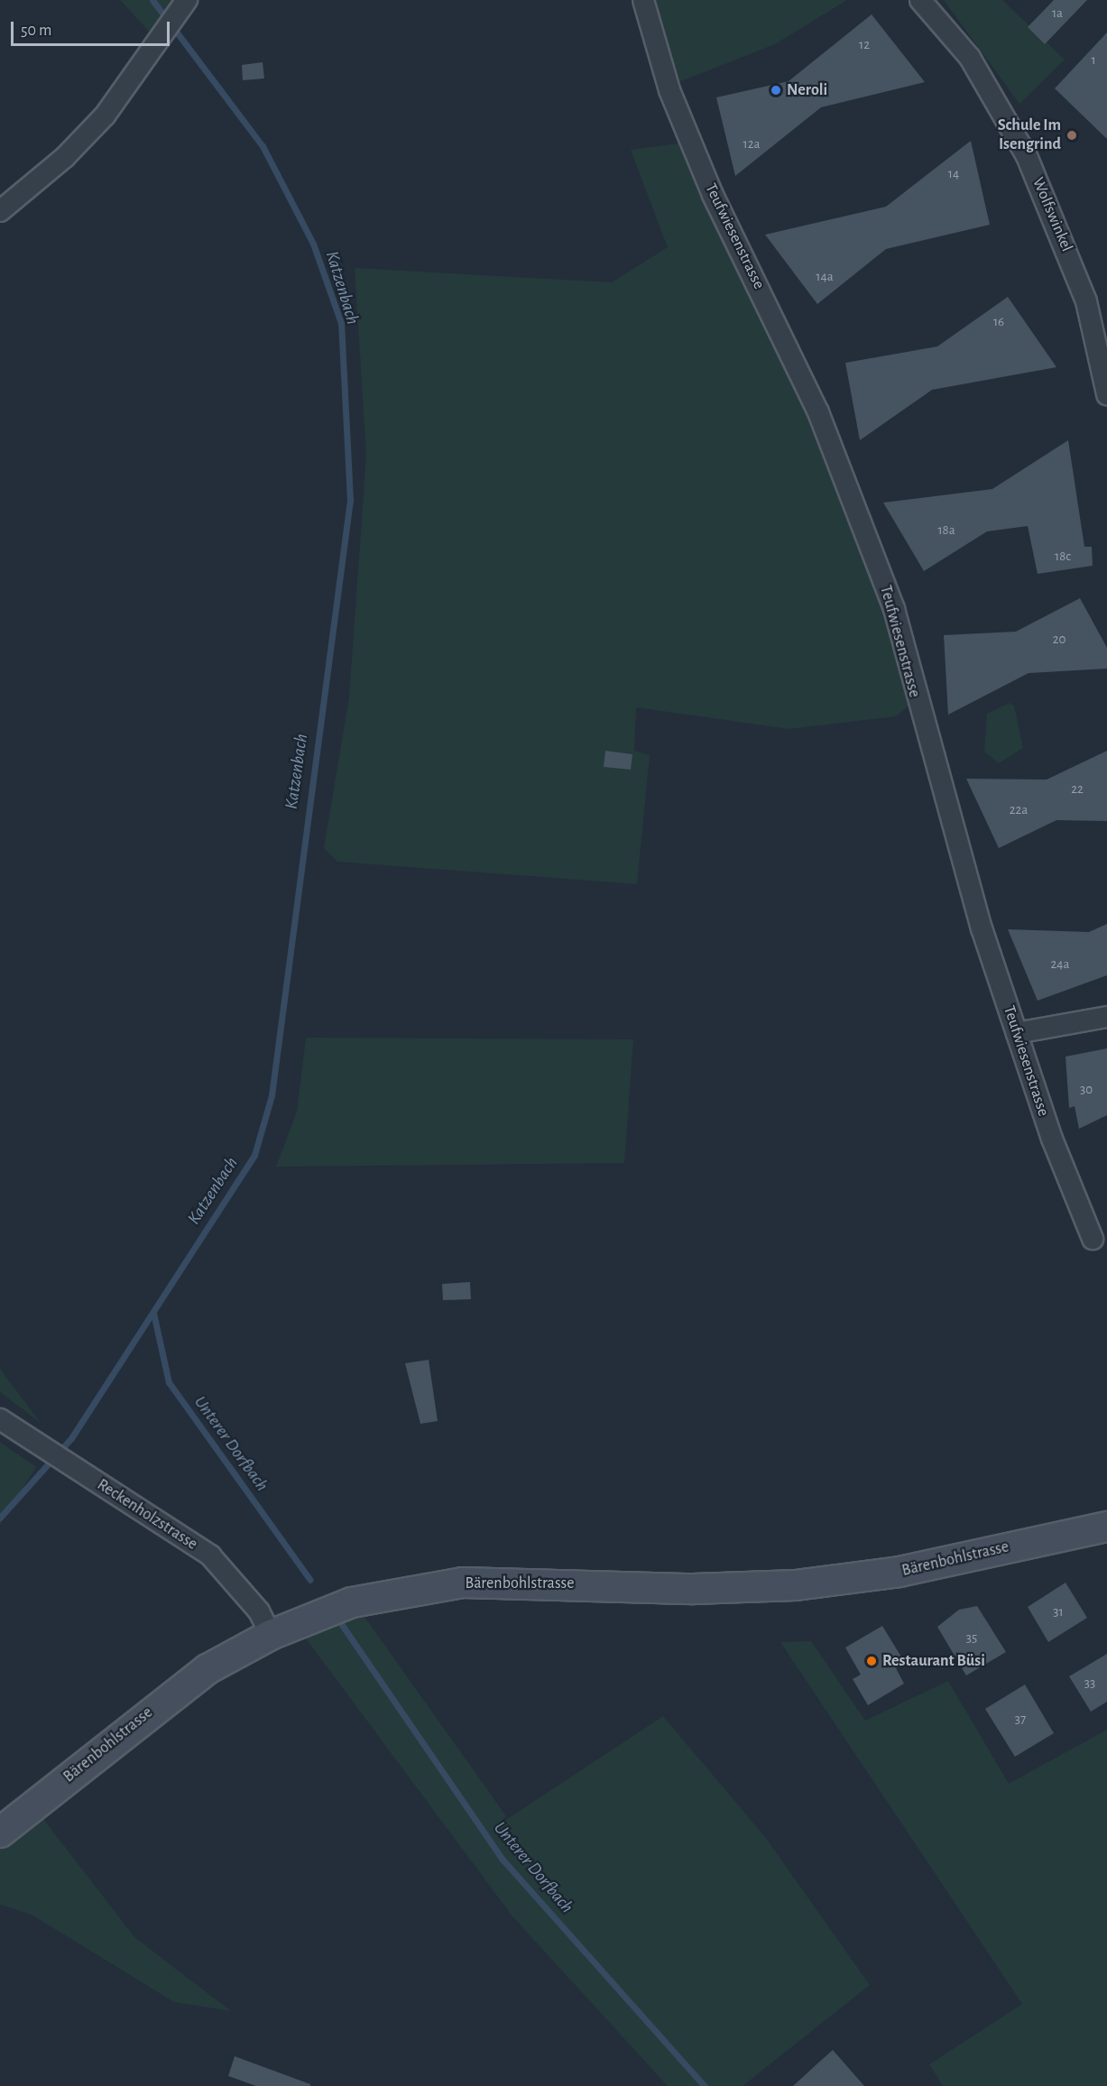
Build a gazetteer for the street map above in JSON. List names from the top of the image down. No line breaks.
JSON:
{"streets":{"street":["Wolfswinkel","Teufwiesenstrasse","Reckenholzstrasse","Bärenbohlstrasse"]},"crossings":[["Reckenholzstrasse","Bärenbohlstrasse"]],"water":["Katzenbach","Unterer Dorfbach"],"places":["Neroli","Schule Im Isengrind","Restaurant Büsi"],"house_numbers":["1a","12","1","12a","14","14a","16","18a","18c","20","22","22a","24a","30","31","35","33","37"],"scale_bar":"50 m"}
